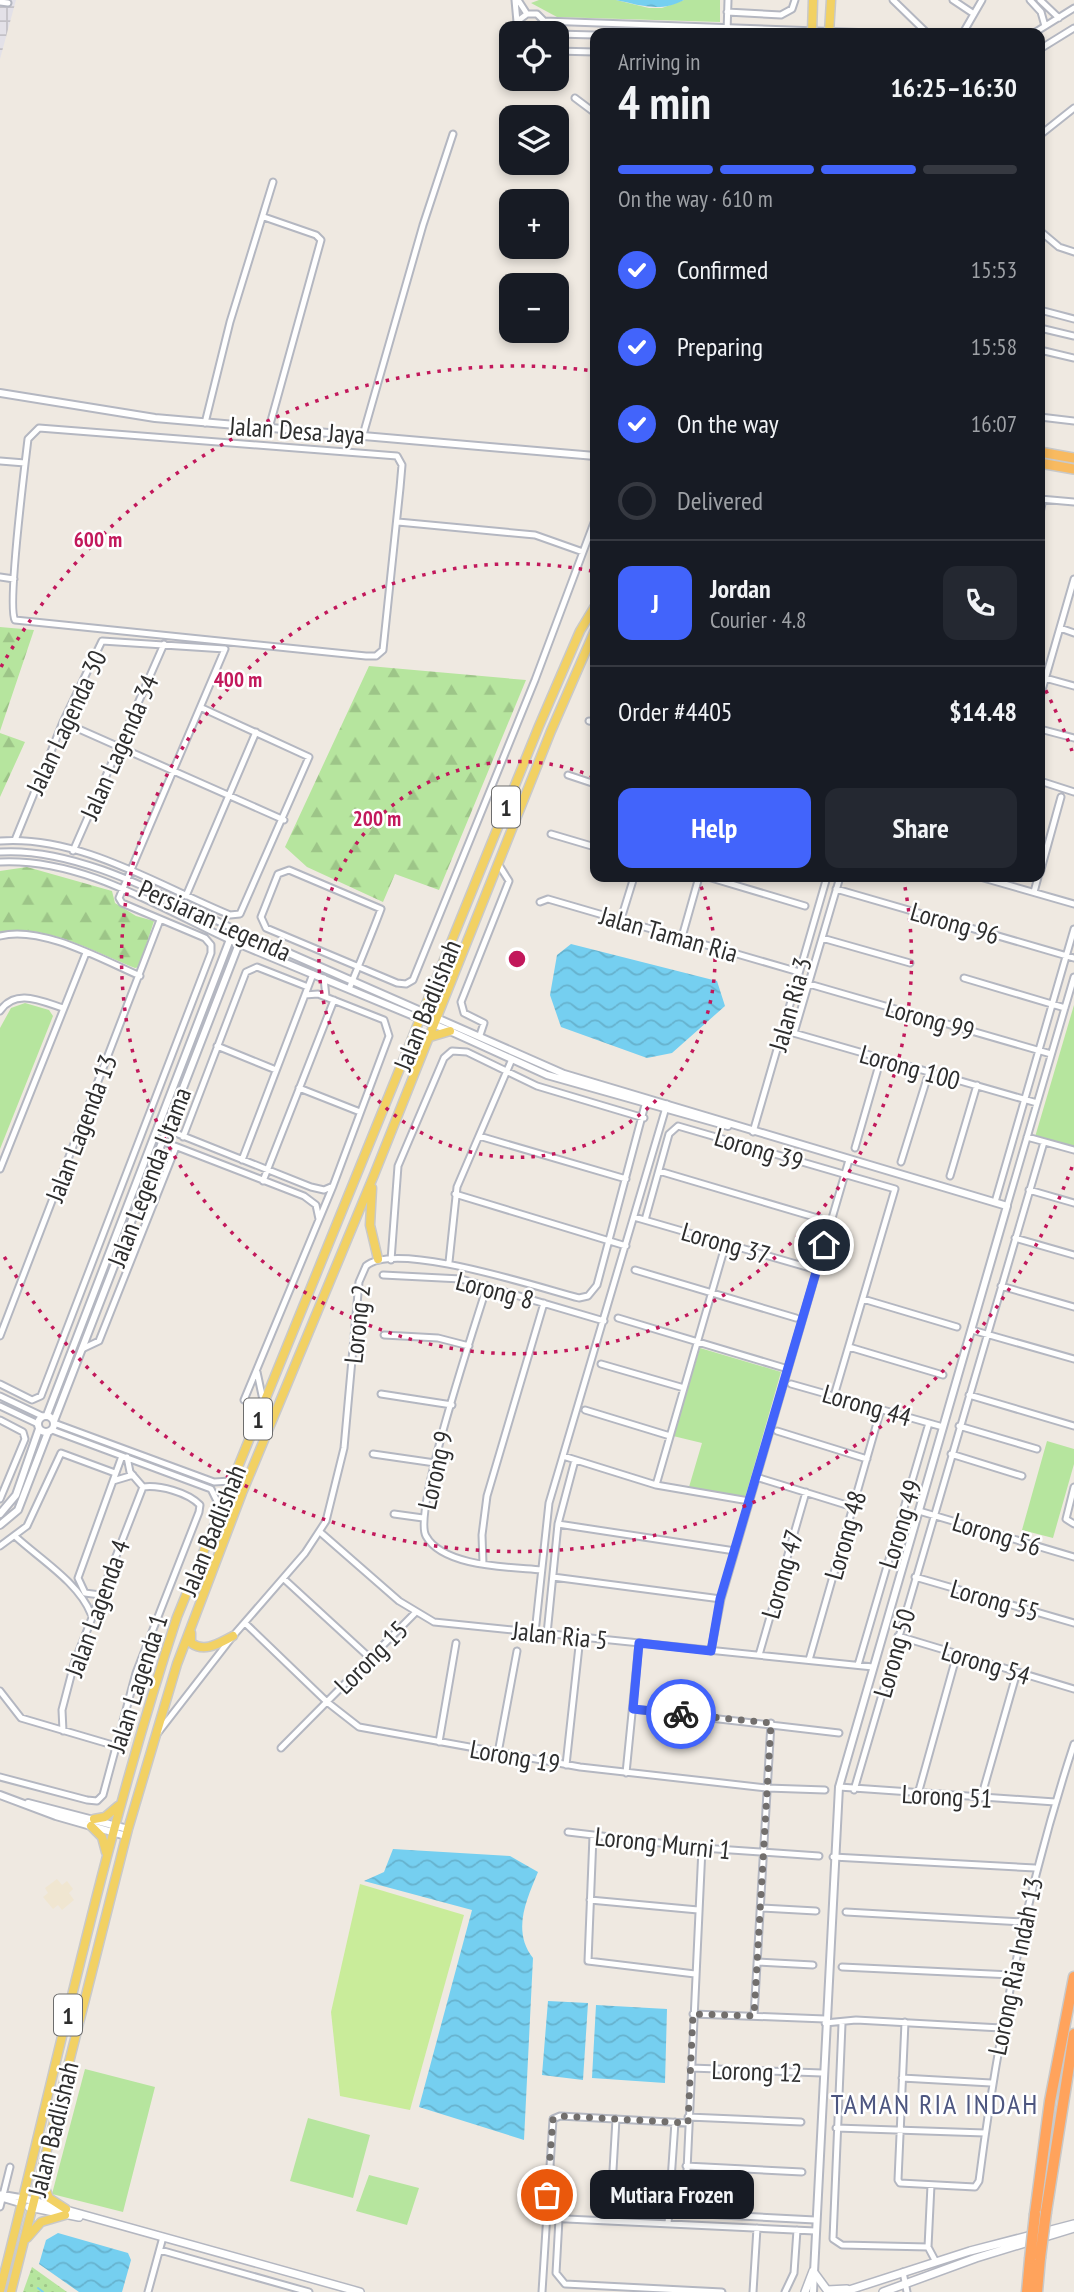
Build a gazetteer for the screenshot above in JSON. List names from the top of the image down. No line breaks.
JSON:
{"streets":{"main road":["1","Jalan Badlishah"],"street":["Jalan Desa Jaya","Jalan Lagenda 30","Jalan Lagenda 34","Persiaran Legenda","Lorong 96","Jalan Taman Ria","Jalan Ria 3","Lorong 99","Lorong 100","Jalan Lagenda 13","Lorong 39","Jalan Legenda Utama","Lorong 37","Lorong 8","Lorong 2","Lorong 44","Lorong 9","Lorong 49","Lorong 56","Lorong 48","Lorong 47","Lorong 55","Jalan Lagenda 4","Jalan Ria 5","Lorong 50","Lorong 15","Lorong 54","Jalan Lagenda 1","Lorong 19","Lorong 51","Lorong Murni 1","Lorong Ria Indah 13","Lorong 12"]},"crossings":[["Jalan Lagenda 30","Jalan Lagenda 34"],["Persiaran Legenda","Jalan Badlishah"],["Persiaran Legenda","Jalan Legenda Utama"],["Jalan Taman Ria","Jalan Ria 3"],["Jalan Ria 3","Lorong 100"],["Jalan Badlishah","Lorong 2"],["Lorong 8","Lorong 9"],["Lorong 2","Jalan Ria 5"],["Lorong 2","Lorong 19"],["Lorong 44","Lorong 49"],["Lorong 44","Lorong 48"],["Lorong 49","Jalan Ria 5"],["Lorong 56","Lorong 50"],["Lorong 48","Jalan Ria 5"],["Lorong 47","Jalan Ria 5"],["Lorong 55","Lorong 50"],["Jalan Lagenda 4","Jalan Lagenda 1"],["Jalan Ria 5","Lorong 15"],["Lorong 50","Lorong 54"],["Lorong 50","Lorong 51"],["Lorong 15","Lorong 19"],["Lorong 51","Lorong Ria Indah 13"]],"districts":["TAMAN RIA INDAH"],"places":["Mutiara Frozen"],"page":{"map_buttons":["+","−"],"heading":["4 min","Arriving in","16:25–16:30"],"panel":["Jordan","Courier · 4.8","Order #4405","$14.48"],"bar":"On the way · 610 m","list":[["Confirmed","15:53"],["Preparing","15:58"],["On the way","16:07"],"Delivered"],"round":"J","buttons":["Help","Share"],"bubble":"Mutiara Frozen"},"rings":["600 m","400 m","200 m"]}
